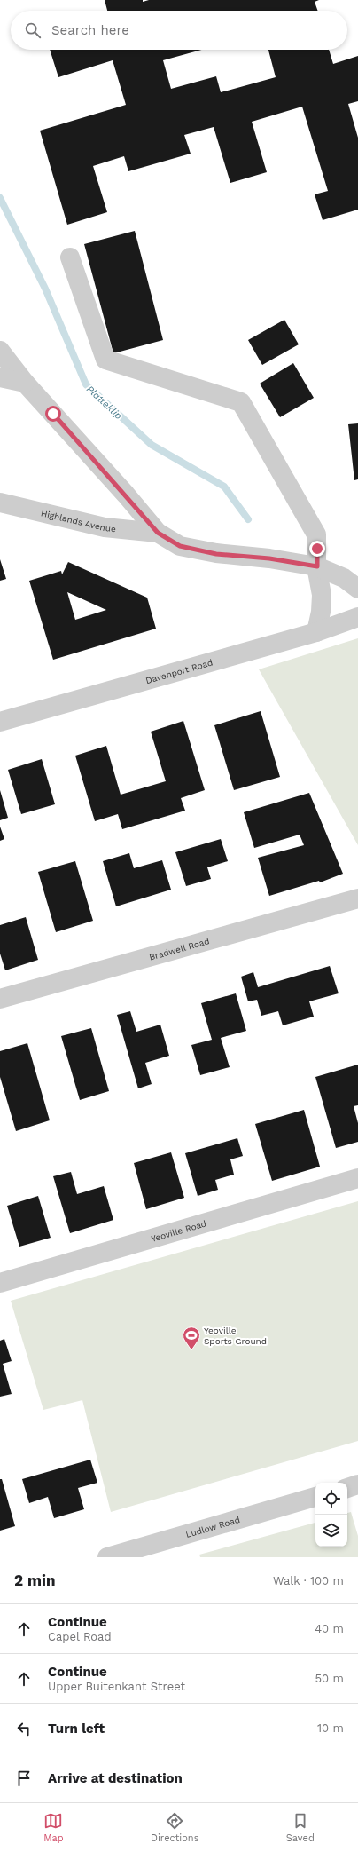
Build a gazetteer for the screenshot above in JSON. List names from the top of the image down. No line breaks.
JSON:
{"streets":{"street":["Highlands Avenue","Davenport Road","Bradwell Road","Yeoville Road","Ludlow Road"]},"water":["Platteklip"],"places":{"sports":["Yeoville Sports Ground"]},"page":{"search":"Search here","heading":["2 min","Walk · 100 m"],"list":[["Continue","Capel Road","40 m"],["Continue","Upper Buitenkant Street","50 m"],["Turn left","10 m"],"Arrive at destination"],"nav":["Map","Directions","Saved"]}}
